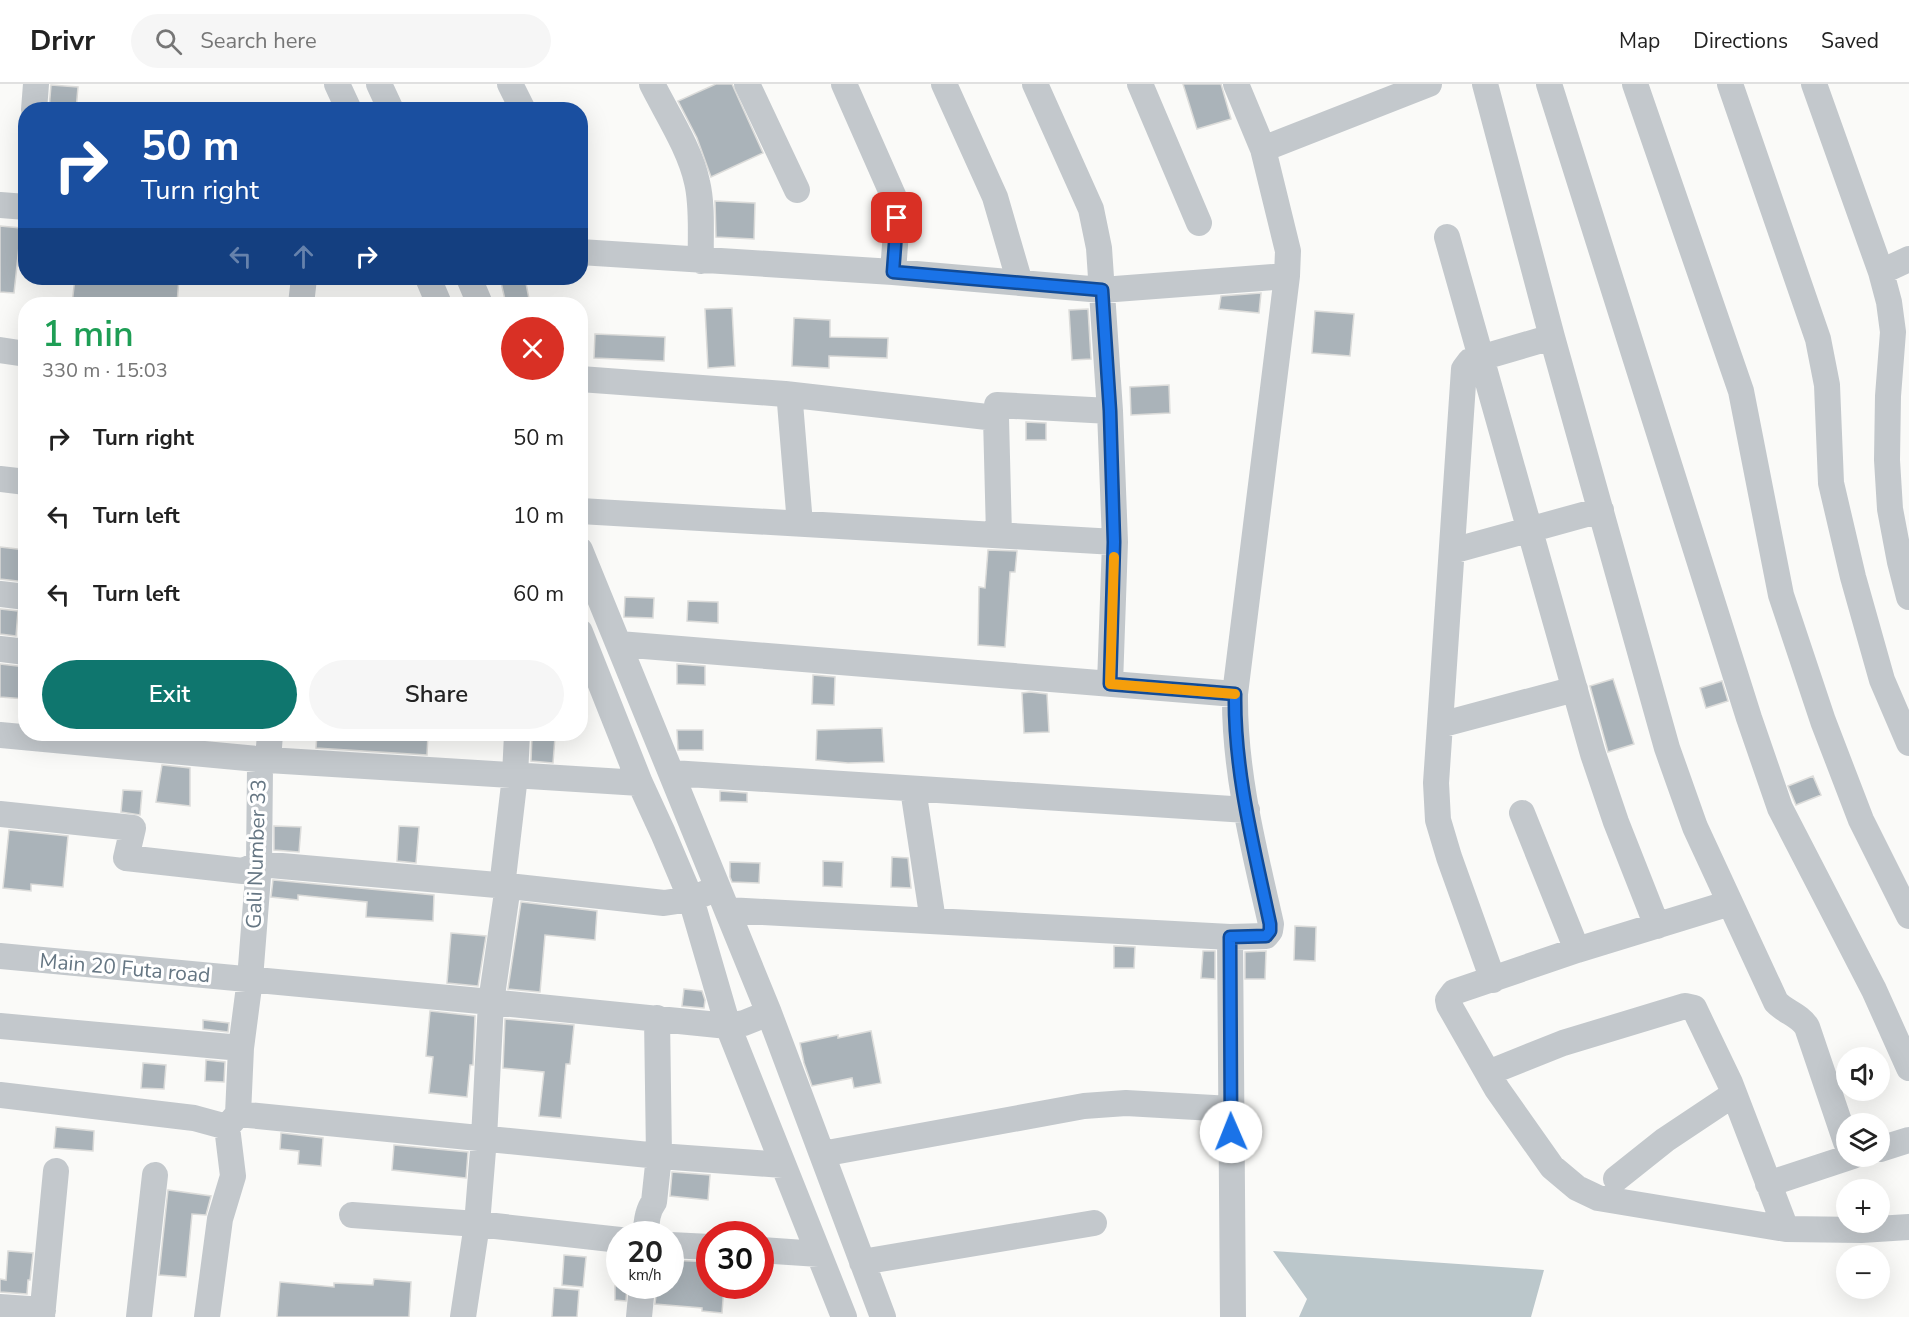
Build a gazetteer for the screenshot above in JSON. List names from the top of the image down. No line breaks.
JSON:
{"streets":{"street":["Gali Number 33","Main 20 Futa road"]},"crossings":[["Gali Number 33","Main 20 Futa road"]],"page":{"header":"Drivr","search":"Search here","nav":["Map","Directions","Saved"],"turn":["50 m","Turn right"],"heading":["1 min","330 m · 15:03"],"list":[{"name":"Turn right","value":"50 m"},{"name":"Turn left","value":"10 m"},{"name":"Turn left","value":"60 m"}],"buttons":["Exit","Share"],"map_buttons":["+","−"],"speed":"20 km/h","limit":"30"}}
